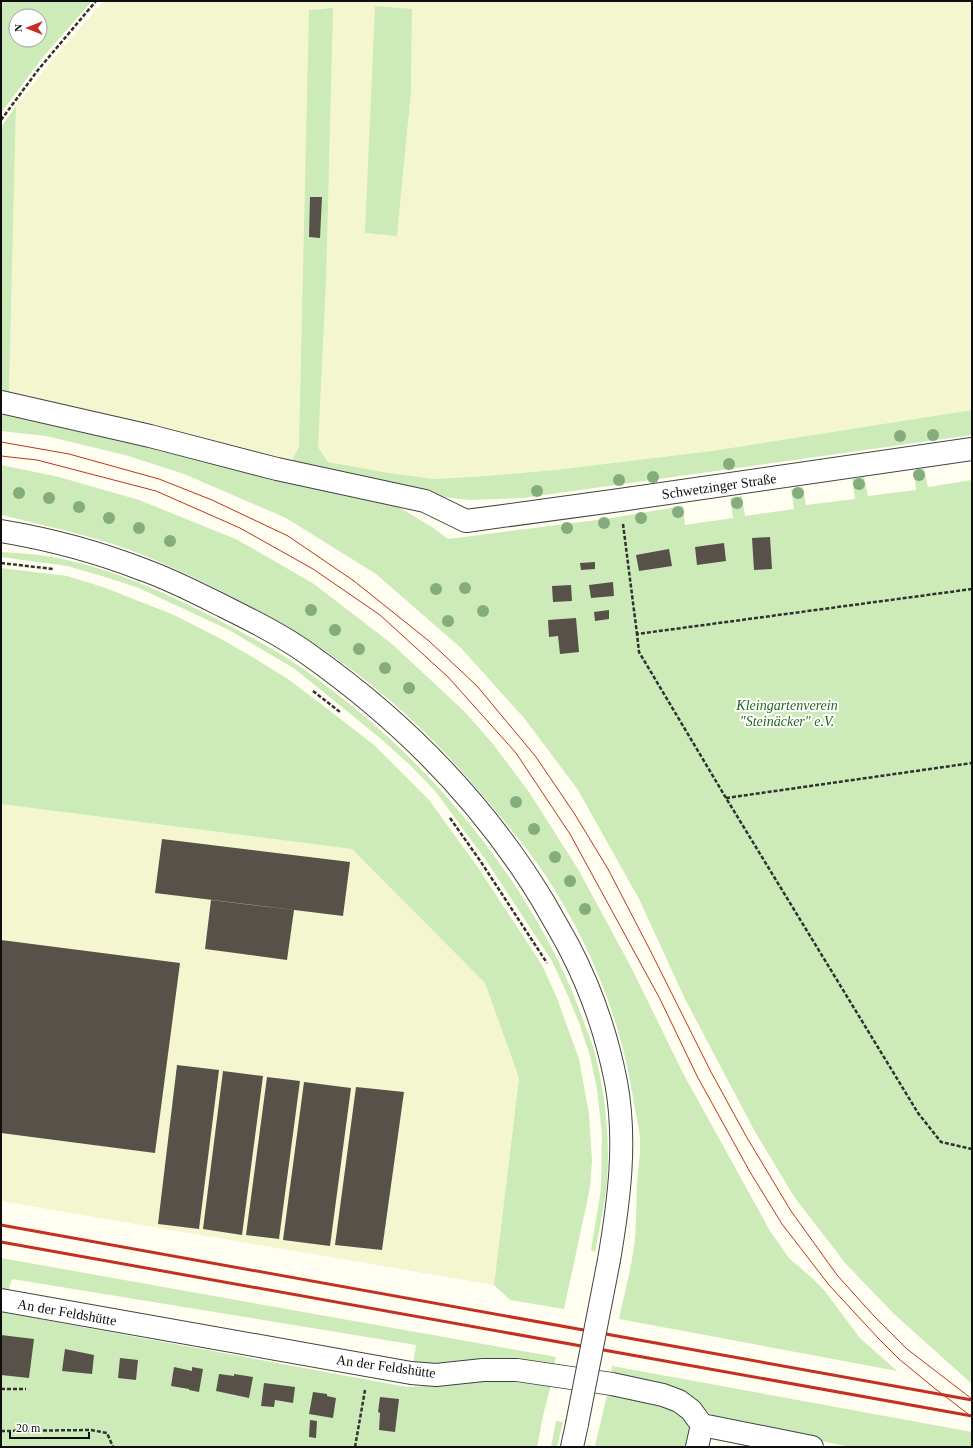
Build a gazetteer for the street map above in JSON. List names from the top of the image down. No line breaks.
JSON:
{"streets":{"street":["Schwetzinger Straße","An der Feldshütte"]},"parks":["Kleingartenverein \"Steinäcker\" e.V."],"scale_bar":"20 m","north":"left"}
